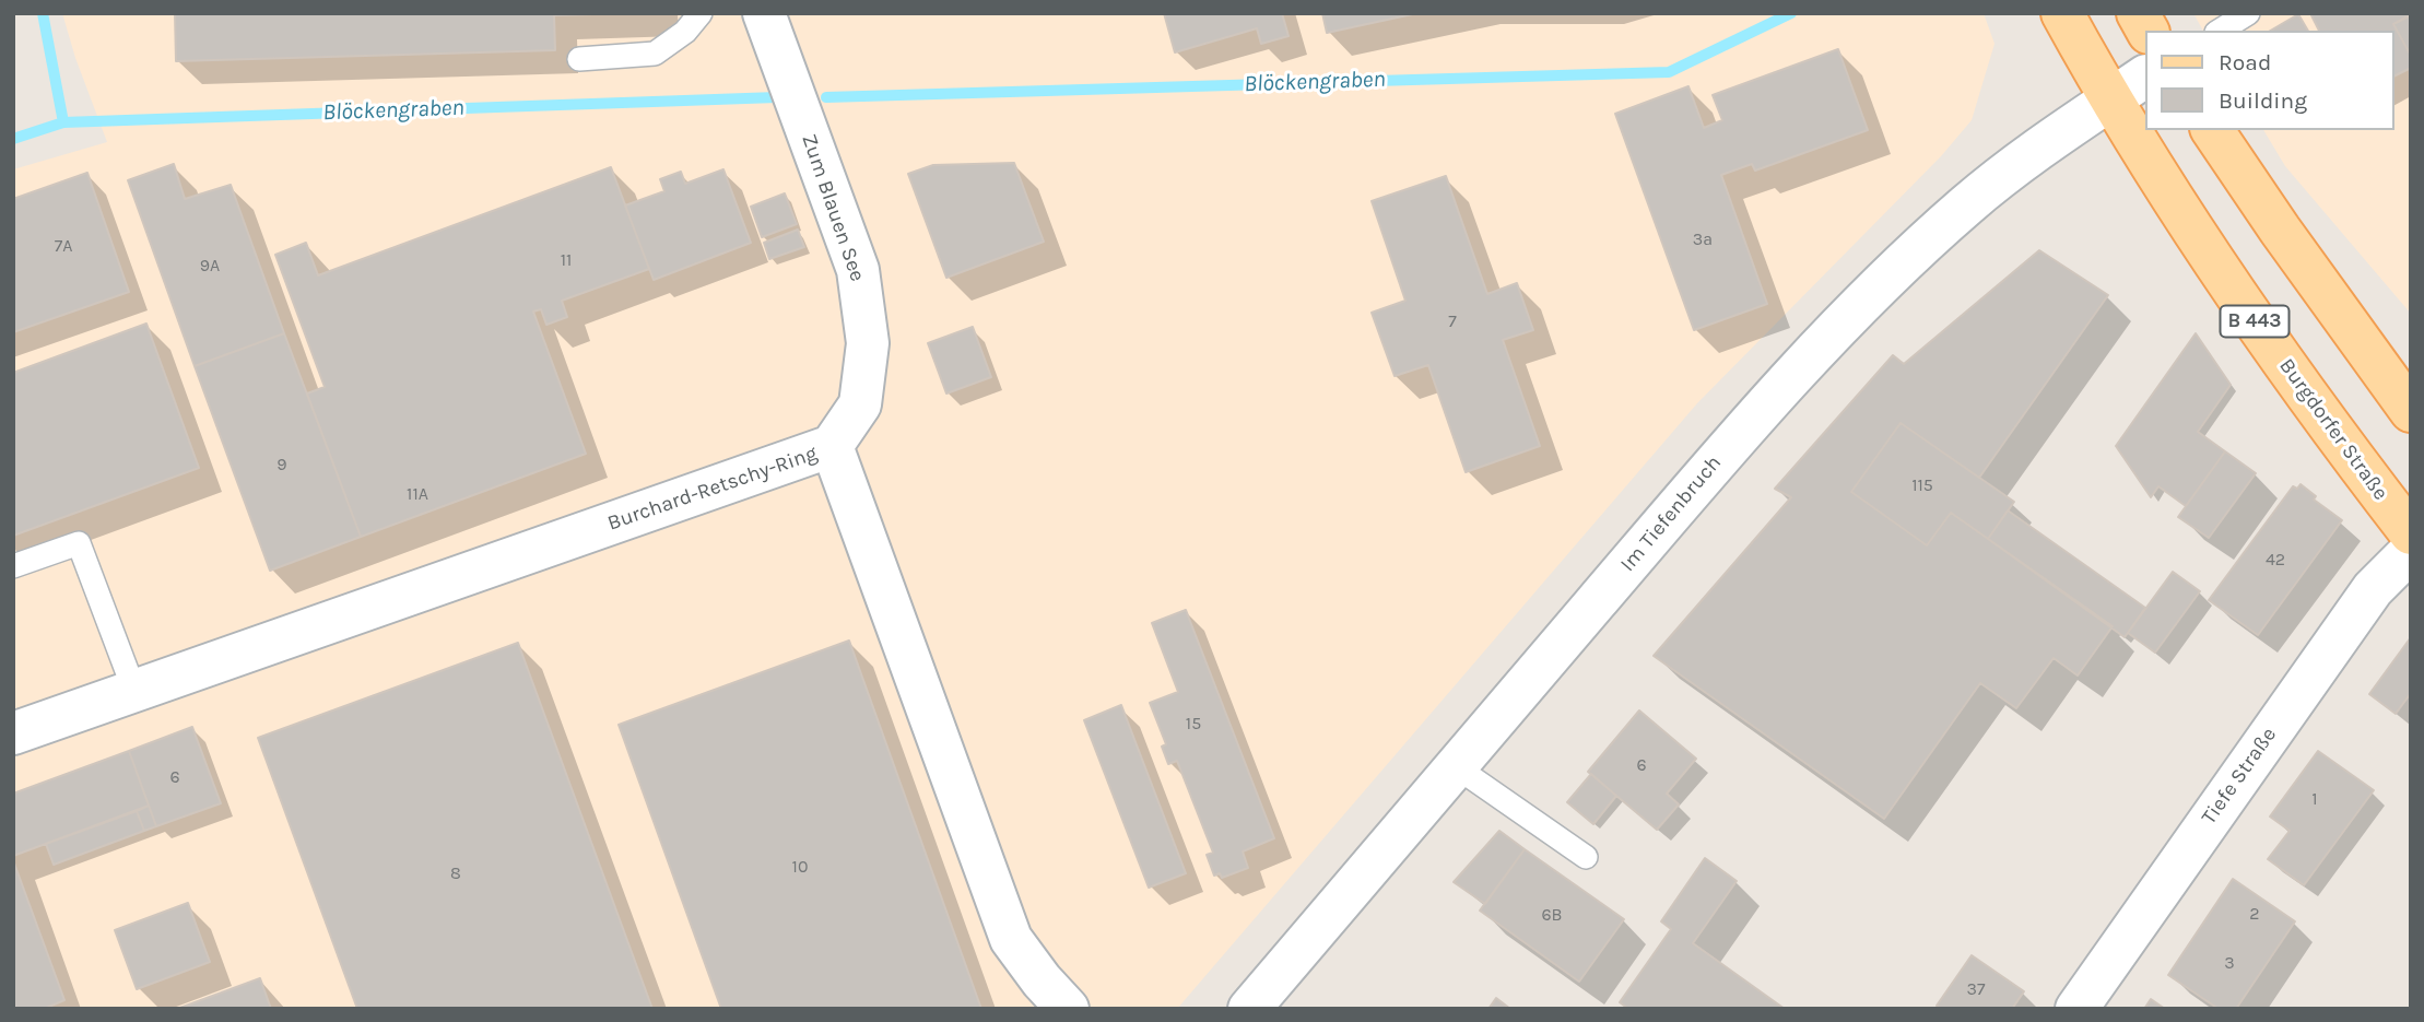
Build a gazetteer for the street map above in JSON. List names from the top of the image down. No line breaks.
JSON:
{"streets":{"main road":["B 443","Burgdorfer Straße"],"street":["Zum Blauen See","Burchard-Retschy-Ring","Im Tiefenbruch","Tiefe Straße"]},"crossings":[["Zum Blauen See","Burchard-Retschy-Ring"],["Burgdorfer Straße","Im Tiefenbruch"]],"water":["Blöckengraben"],"house_numbers":["3a","7A","11","9A","7","9","115","11A","42","15","6","6","1","10","8","2","6B","3","37"],"legend":["Road","Building"]}
